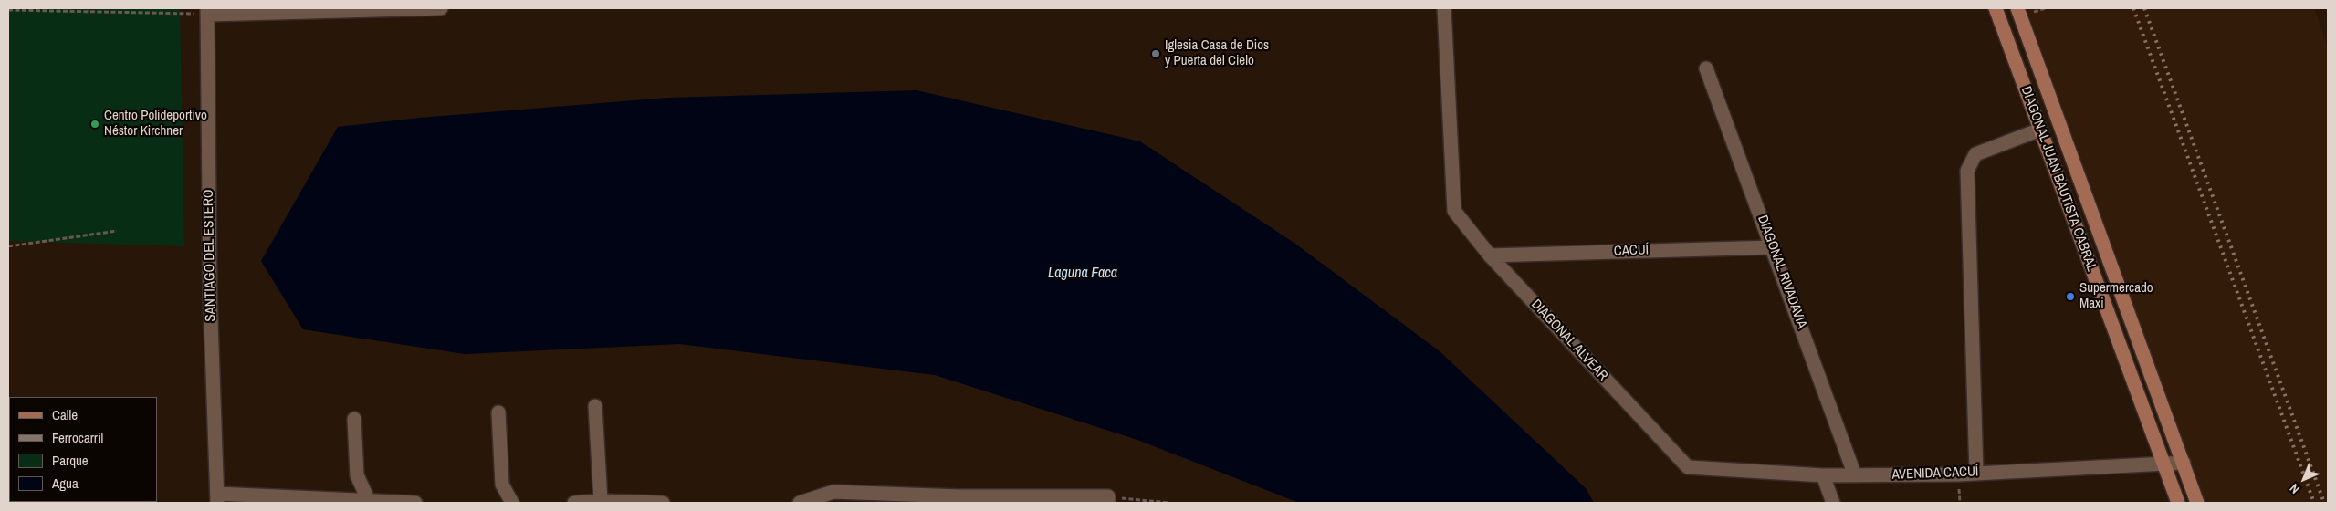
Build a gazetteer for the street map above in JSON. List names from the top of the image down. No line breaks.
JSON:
{"streets":{"main road":["DIAGONAL JUAN BAUTISTA CABRAL"],"street":["CACUÍ","SANTIAGO DEL ESTERO","DIAGONAL RIVADAVIA","DIAGONAL ALVEAR","AVENIDA CACUÍ"]},"crossings":[["DIAGONAL JUAN BAUTISTA CABRAL","AVENIDA CACUÍ"],["CACUÍ","DIAGONAL RIVADAVIA"],["CACUÍ","DIAGONAL ALVEAR"],["DIAGONAL RIVADAVIA","AVENIDA CACUÍ"],["DIAGONAL ALVEAR","AVENIDA CACUÍ"]],"water":["Laguna Faca"],"places":["Iglesia Casa de Dios y Puerta del Cielo","Centro Polideportivo Néstor Kirchner","Supermercado Maxi"],"legend":["Calle","Ferrocarril","Parque","Agua"],"north":"bottom left"}
